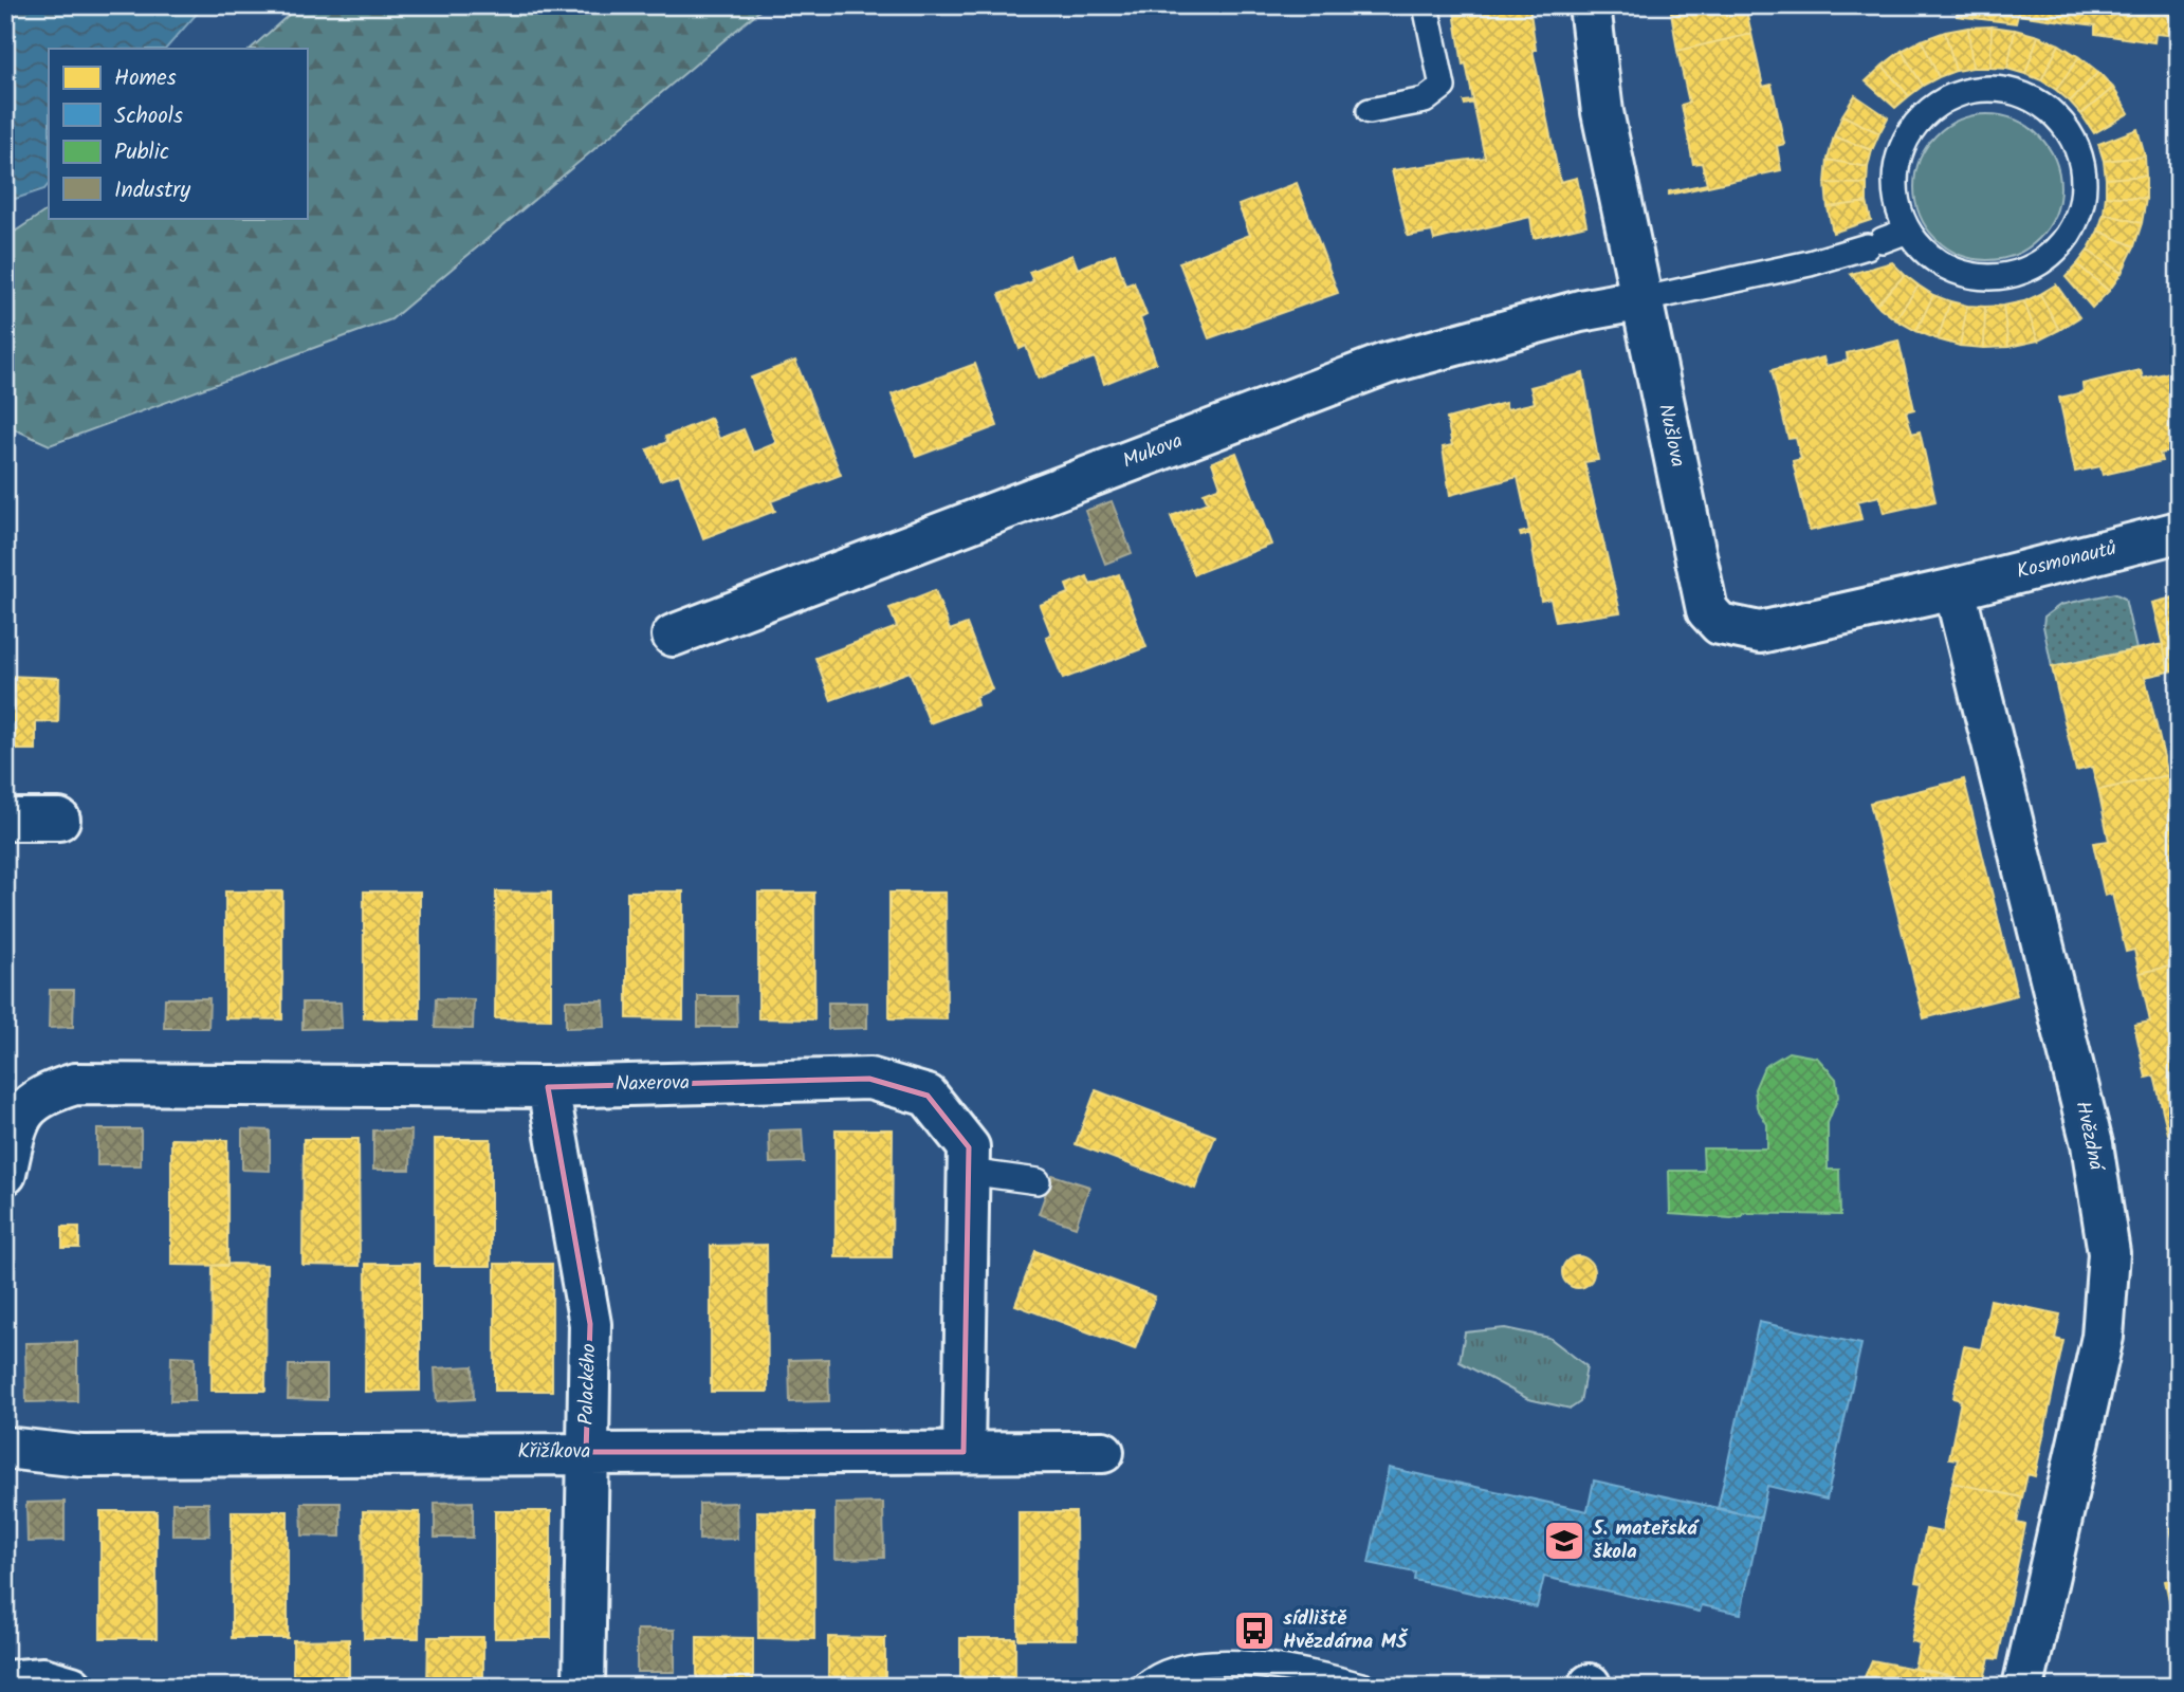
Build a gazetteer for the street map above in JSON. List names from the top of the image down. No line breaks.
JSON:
{"streets":{"street":["Nušlova","Mukova","Kosmonautů","Naxerova","Hvězdná","Palackého","Křižíkova"]},"crossings":[["Nušlova","Mukova"],["Nušlova","Kosmonautů"],["Nušlova","Hvězdná"],["Kosmonautů","Hvězdná"],["Naxerova","Palackého"],["Naxerova","Křižíkova"],["Palackého","Křižíkova"]],"places":{"school or university":["5. mateřská škola"],"bus stop":["sídliště Hvězdárna MŠ"]},"legend":["Homes","Schools","Public","Industry"]}
